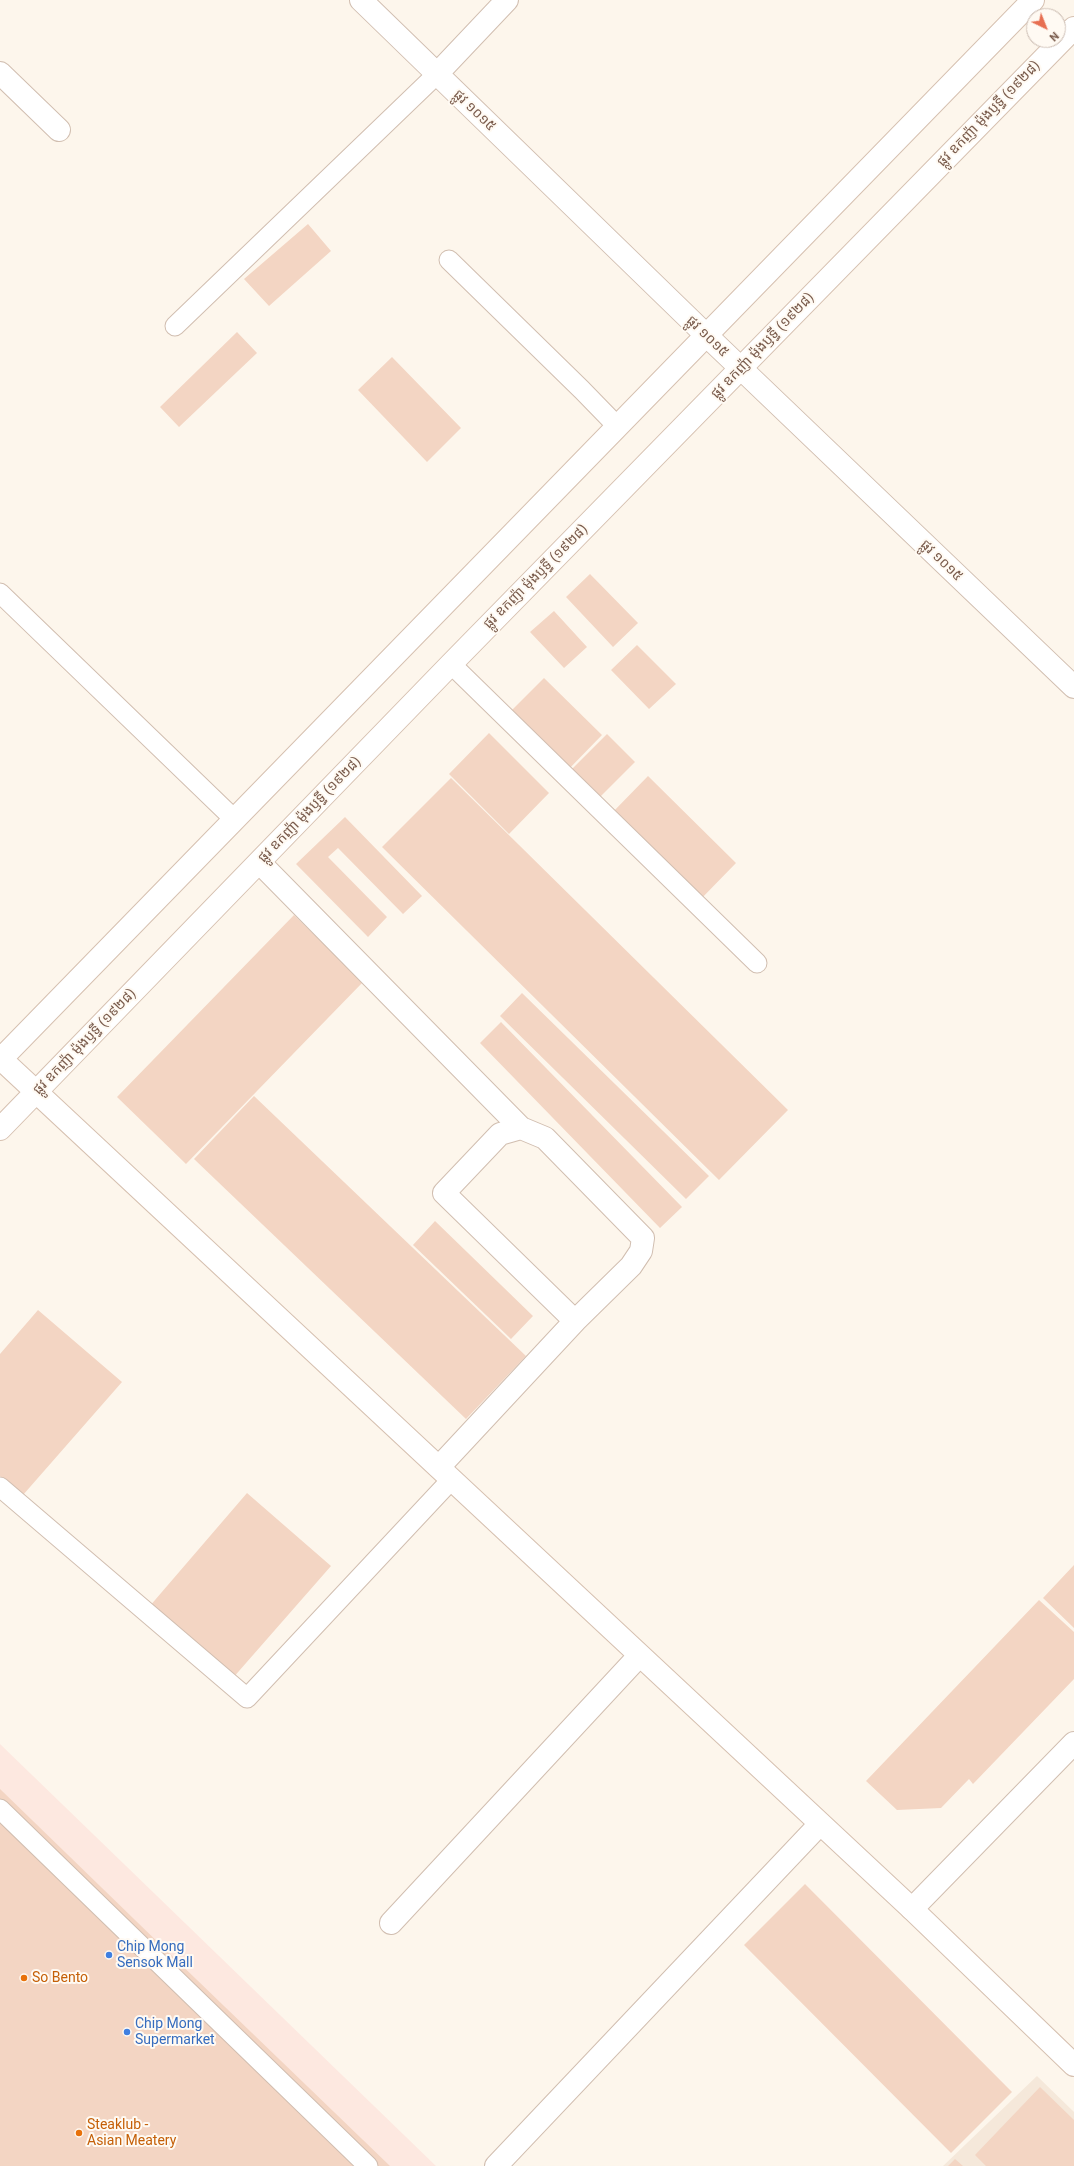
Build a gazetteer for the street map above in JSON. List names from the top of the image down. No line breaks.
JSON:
{"streets":{"street":["ផ្លូវ ១០១៥","ផ្លូវ ឧកញ៉ា ម៉ុងឫទ្ធី (១៩២៨)"]},"crossings":[["ផ្លូវ ១០១៥","ផ្លូវ ឧកញ៉ា ម៉ុងឫទ្ធី (១៩២៨)"]],"places":["Chip Mong Sensok Mall","So Bento","Chip Mong Supermarket","Steaklub - Asian Meatery"],"north":"bottom right"}
